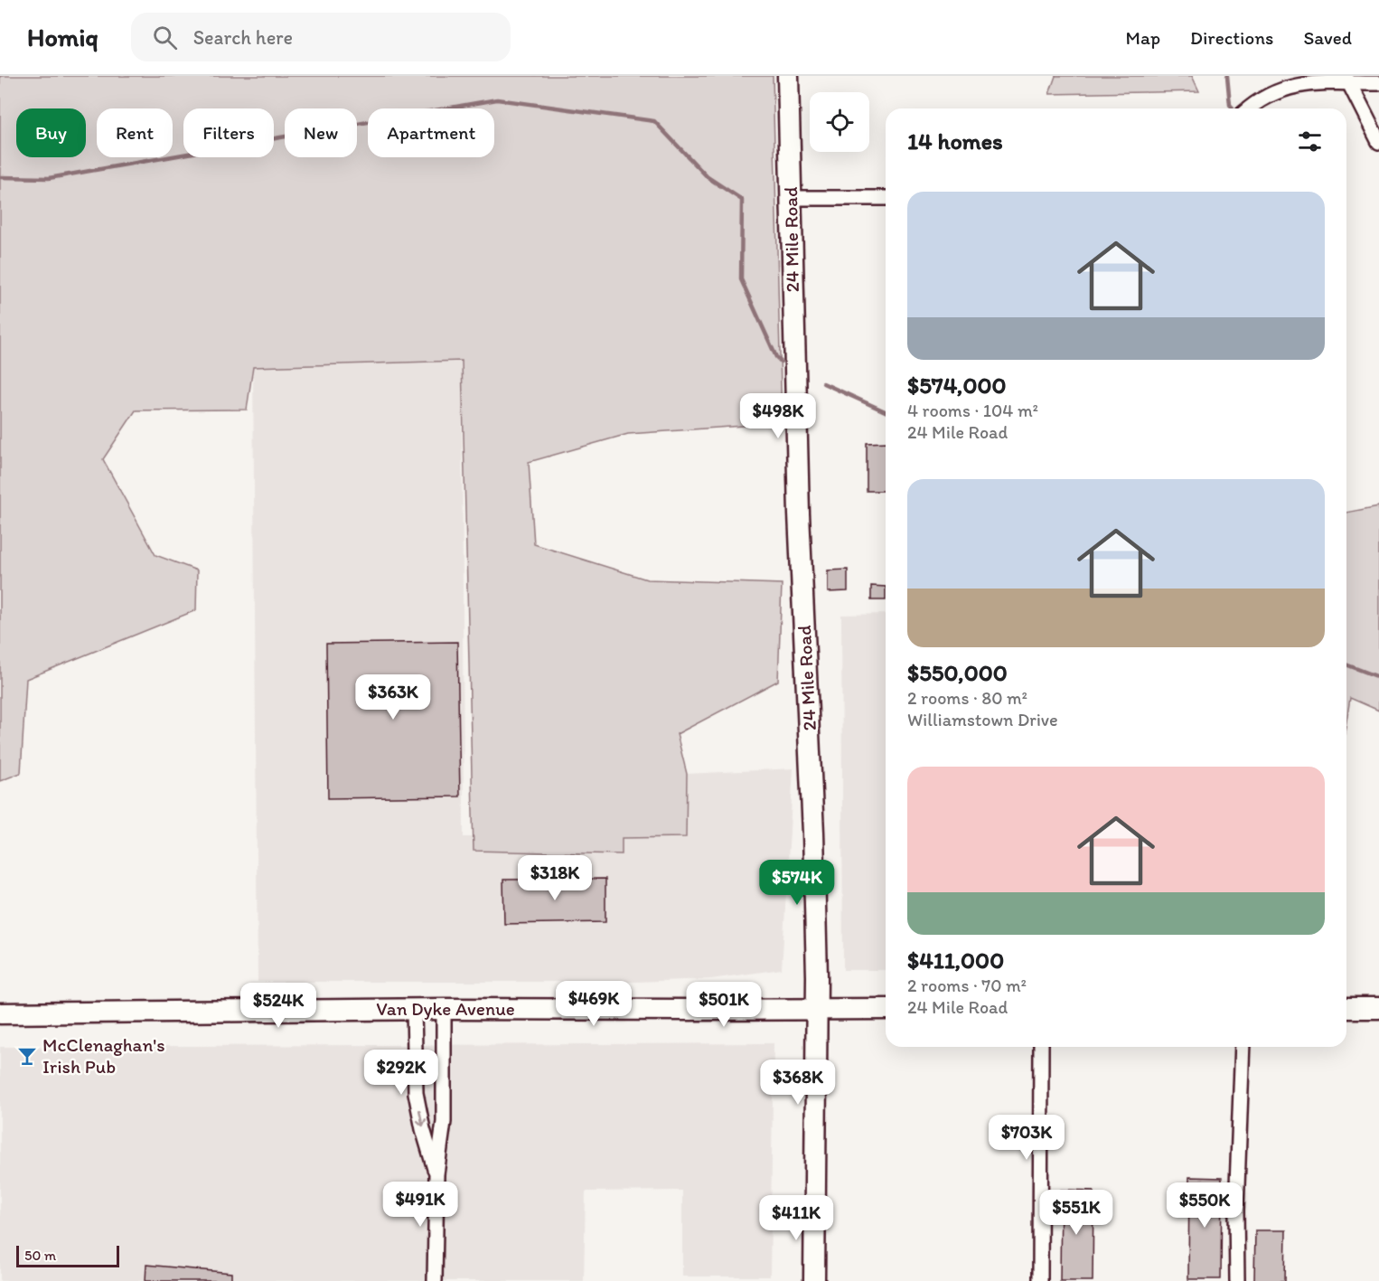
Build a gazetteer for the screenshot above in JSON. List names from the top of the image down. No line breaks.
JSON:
{"streets":{"street":["24 Mile Road","Van Dyke Avenue"]},"crossings":[["24 Mile Road","Van Dyke Avenue"]],"places":{"bar":["McClenaghan's Irish Pub"]},"scale_bar":"50 m","page":{"header":"Homiq","search":"Search here","nav":["Map","Directions","Saved"],"chip":["Buy","Rent","Filters","New","Apartment"],"heading":"14 homes","list":[{"name":"$574,000","note":"4 rooms · 104 m² · 24 Mile Road"},{"name":"$550,000","note":"2 rooms · 80 m² · Williamstown Drive"},{"name":"$411,000","note":"2 rooms · 70 m² · 24 Mile Road"}],"price":["$498K","$363K","$318K","$574K","$469K","$501K","$524K","$292K","$368K","$703K","$491K","$550K","$551K","$411K"],"scale":"50 m"}}
